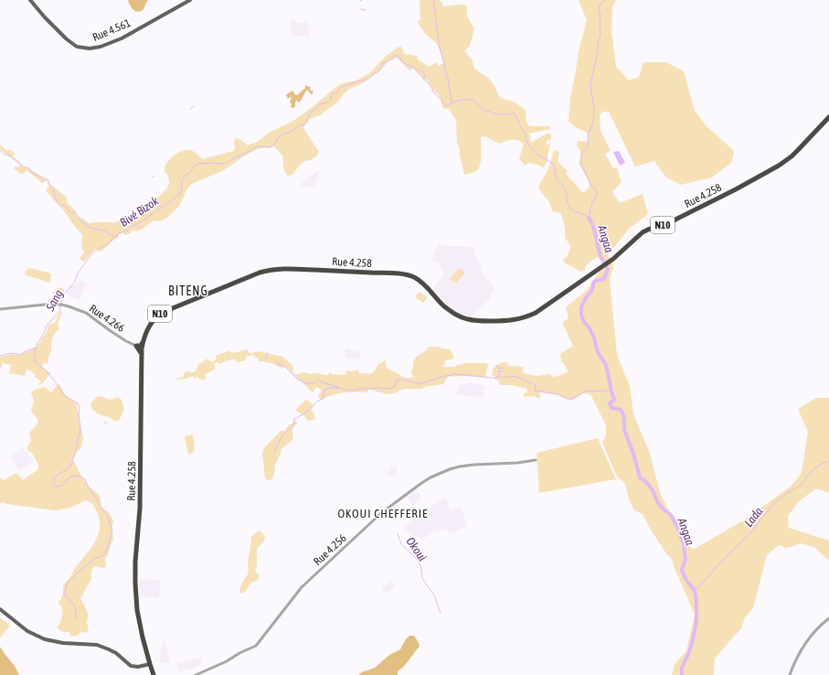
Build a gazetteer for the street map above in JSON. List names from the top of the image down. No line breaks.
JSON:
{"streets":{"highway":["Rue 4.258","N10"],"main road":["Rue 4.561"],"street":["Rue 4.266","Rue 4.256"]},"crossings":[["Rue 4.258","N10"],["Rue 4.258","Rue 4.266"]],"districts":["BITENG","OKOUI CHEFFERIE"],"water":["Bivé Bizok","Angaa","Sang","Lada","Okoui"]}
